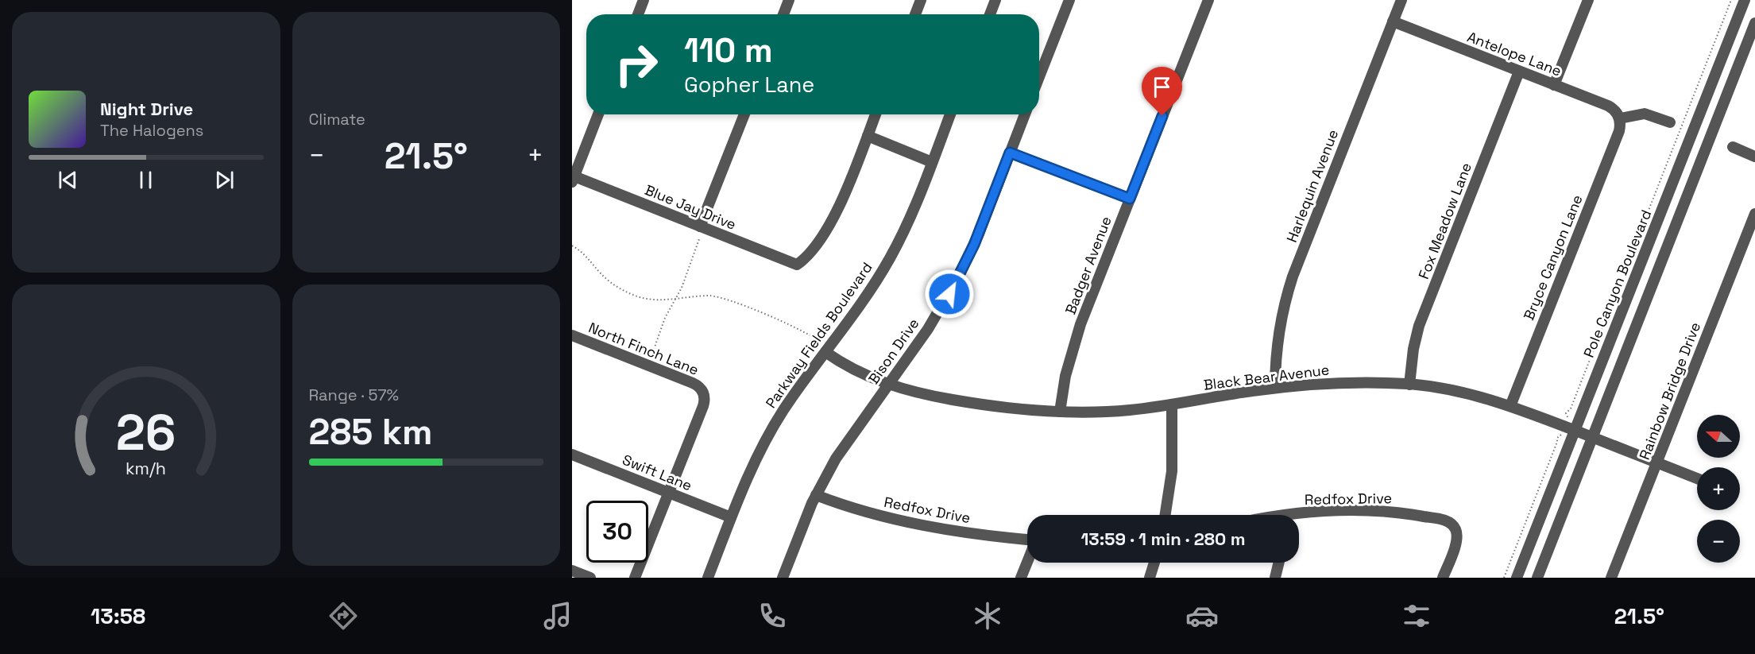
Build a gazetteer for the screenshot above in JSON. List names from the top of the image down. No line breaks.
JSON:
{"streets":{"street":["Antelope Lane","Harlequin Avenue","Blue Jay Drive","Fox Meadow Lane","Bryce Canyon Lane","Badger Avenue","Pole Canyon Boulevard","Parkway Fields Boulevard","North Finch Lane","Bison Drive","Black Bear Avenue","Rainbow Bridge Drive","Swift Lane","Redfox Drive"]},"crossings":[["Antelope Lane","Harlequin Avenue"],["Antelope Lane","Fox Meadow Lane"],["Antelope Lane","Bryce Canyon Lane"],["Harlequin Avenue","Black Bear Avenue"],["Fox Meadow Lane","Black Bear Avenue"],["Bryce Canyon Lane","Black Bear Avenue"],["Badger Avenue","Black Bear Avenue"],["Pole Canyon Boulevard","Black Bear Avenue"],["Parkway Fields Boulevard","Black Bear Avenue"],["Parkway Fields Boulevard","Swift Lane"],["North Finch Lane","Swift Lane"],["Bison Drive","Black Bear Avenue"],["Bison Drive","Redfox Drive"],["Black Bear Avenue","Rainbow Bridge Drive"]],"north":"left","page":{"tile":["Climate",["Range · 57%","285 km"]],"turn":["110 m","Gopher Lane"],"song":["Night Drive","The Halogens"],"heat":["−","21.5°","+"],"map_buttons":["+","−"],"limit":"30","trip":"13:59 · 1 min · 280 m","tabs":["13:58","21.5°"],"gauge":["26","km/h"]}}
